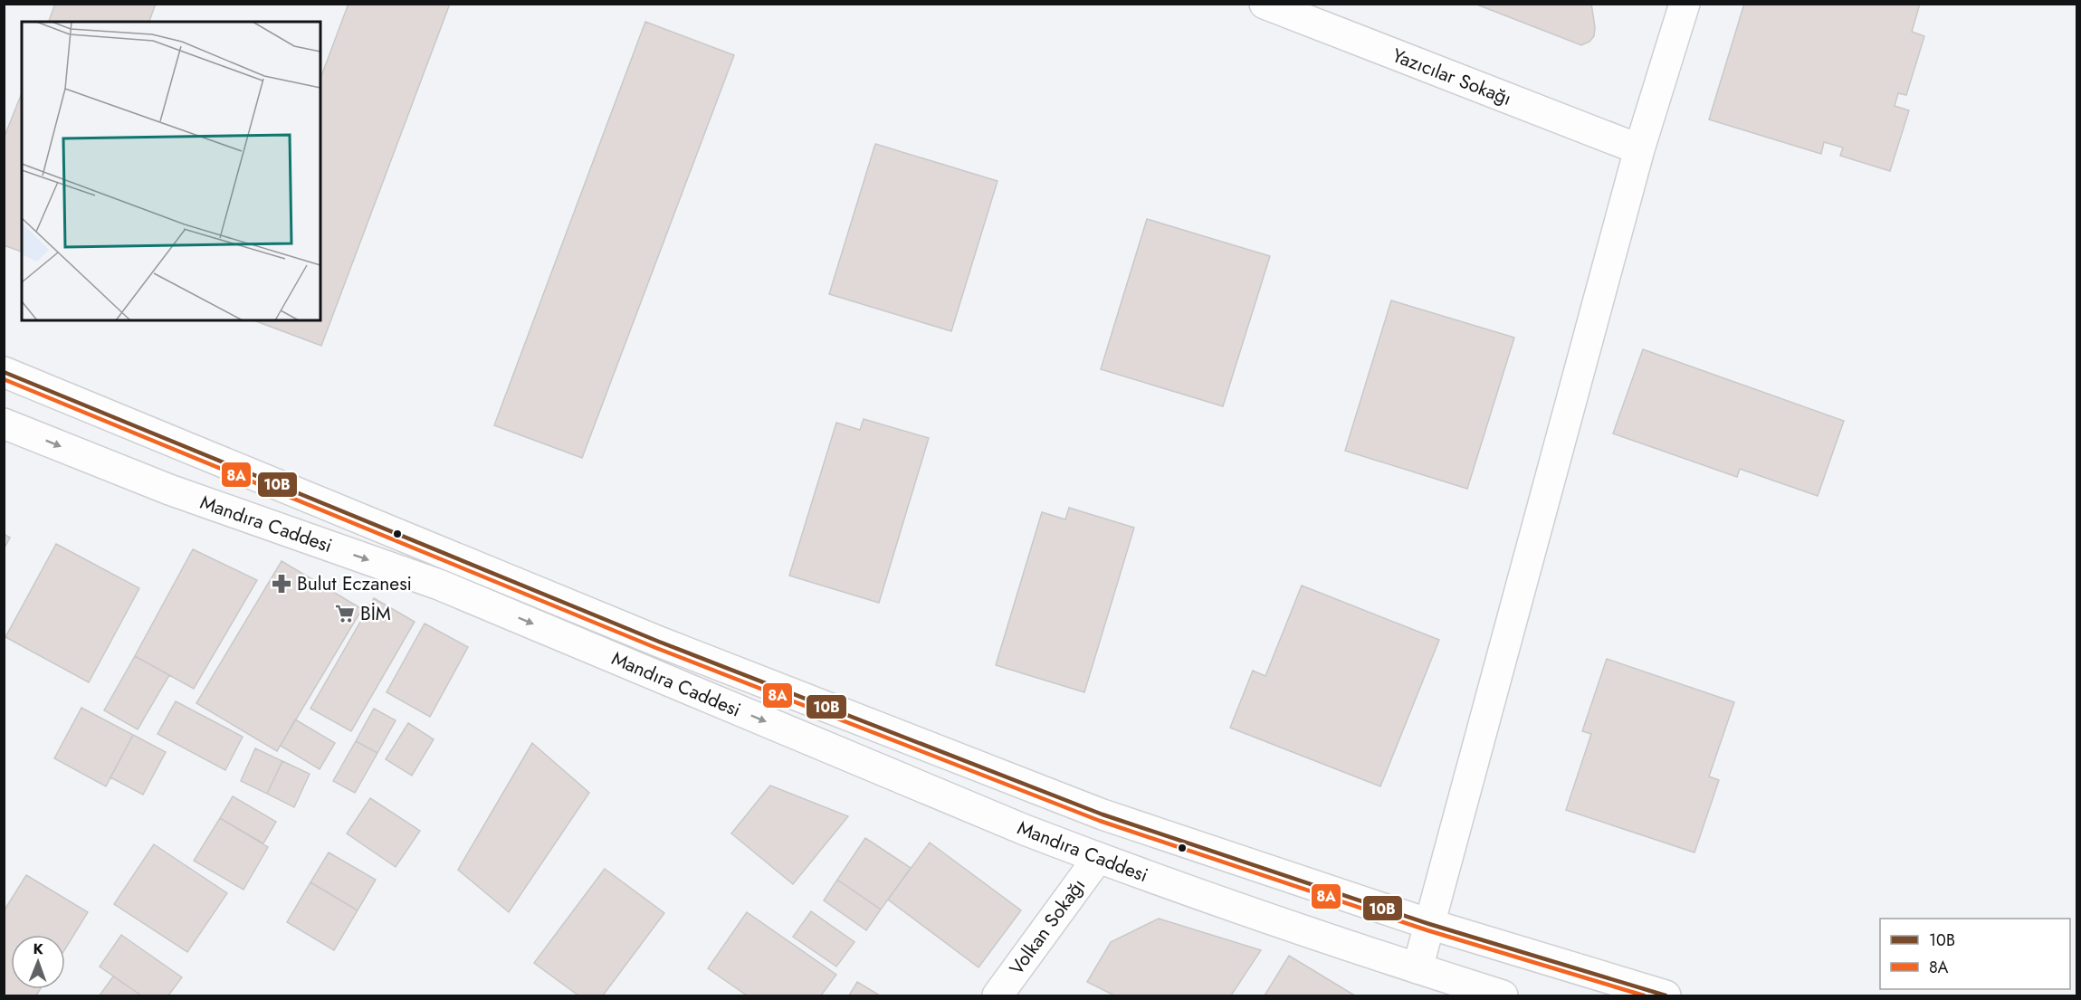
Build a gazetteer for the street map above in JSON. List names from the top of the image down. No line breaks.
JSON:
{"streets":{"main road":["Yazıcılar Sokağı","Mandıra Caddesi","Volkan Sokağı"]},"crossings":[["Mandıra Caddesi","Volkan Sokağı"]],"places":{"pharmacy":["Bulut Eczanesi"],"supermarket":["BİM"]},"lines":["transit line 10B","transit line 8A"],"legend":["10B","8A"],"north":"top"}
